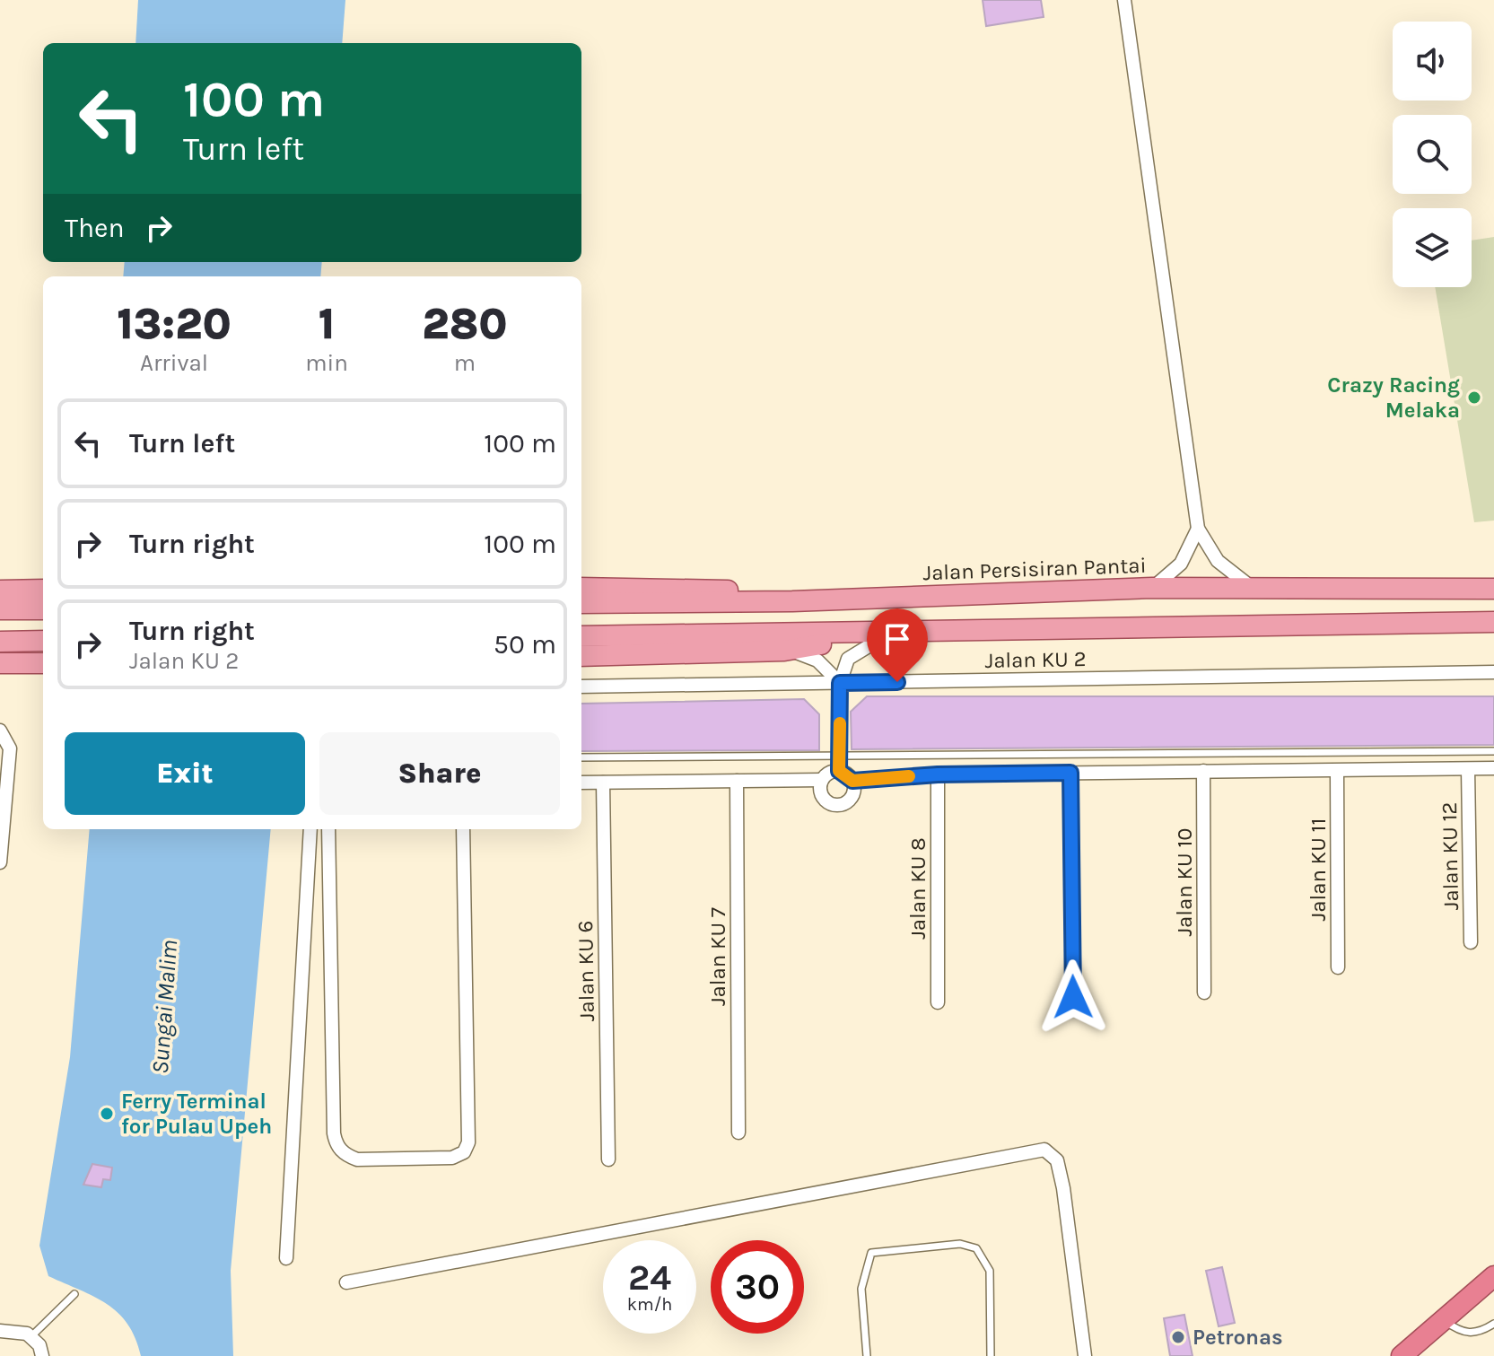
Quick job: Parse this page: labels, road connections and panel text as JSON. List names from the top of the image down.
{
  "streets": {
    "main road": ["Jalan Persisiran Pantai"],
    "street": [
      "Jalan KU 2",
      "Jalan KU 12",
      "Jalan KU 11",
      "Jalan KU 10",
      "Jalan KU 8",
      "Jalan KU 7",
      "Jalan KU 6"
    ]
  },
  "water": ["Sungai Malim"],
  "places": ["Crazy Racing Melaka", "Ferry Terminal for Pulau Upeh", "Petronas"],
  "page": {
    "turn": ["100 m", "Turn left"],
    "then": "Then",
    "eta": [
      "13:20",
      "Arrival",
      "1",
      "min",
      "280",
      "m"
    ],
    "list": [
      {
        "name": "Turn left",
        "value": "100 m"
      },
      {
        "name": "Turn right",
        "value": "100 m"
      },
      {
        "name": "Turn right",
        "note": "Jalan KU 2",
        "value": "50 m"
      }
    ],
    "buttons": ["Exit", "Share"],
    "speed": "24 km/h",
    "limit": "30"
  }
}
